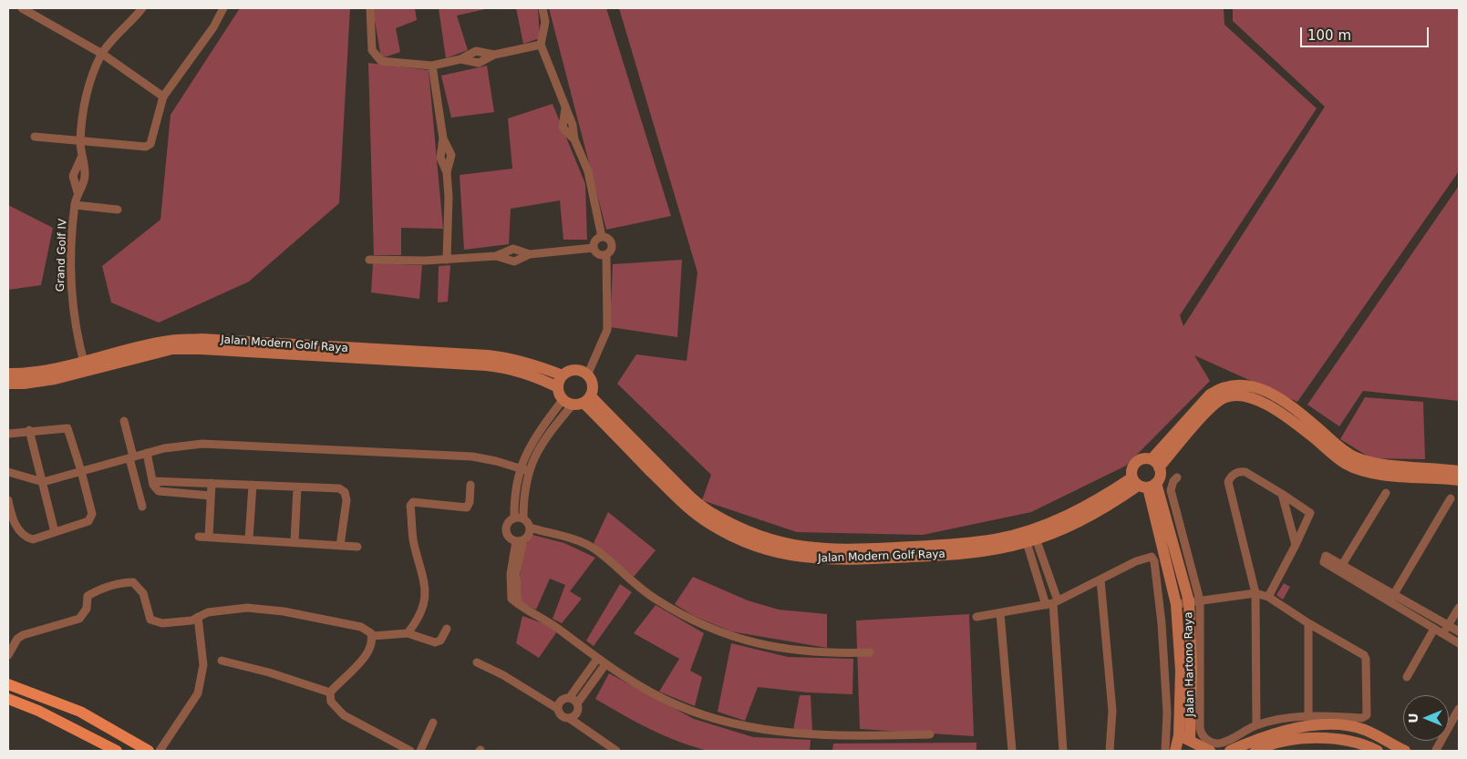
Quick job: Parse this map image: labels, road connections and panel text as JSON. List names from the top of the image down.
{
  "streets": {
    "street": ["Grand Golf IV", "Jalan Modern Golf Raya", "Jalan Hartono Raya"]
  },
  "crossings": [
    ["Grand Golf IV", "Jalan Modern Golf Raya"],
    ["Jalan Modern Golf Raya", "Jalan Hartono Raya"]
  ],
  "scale_bar": "100 m",
  "north": "left"
}
